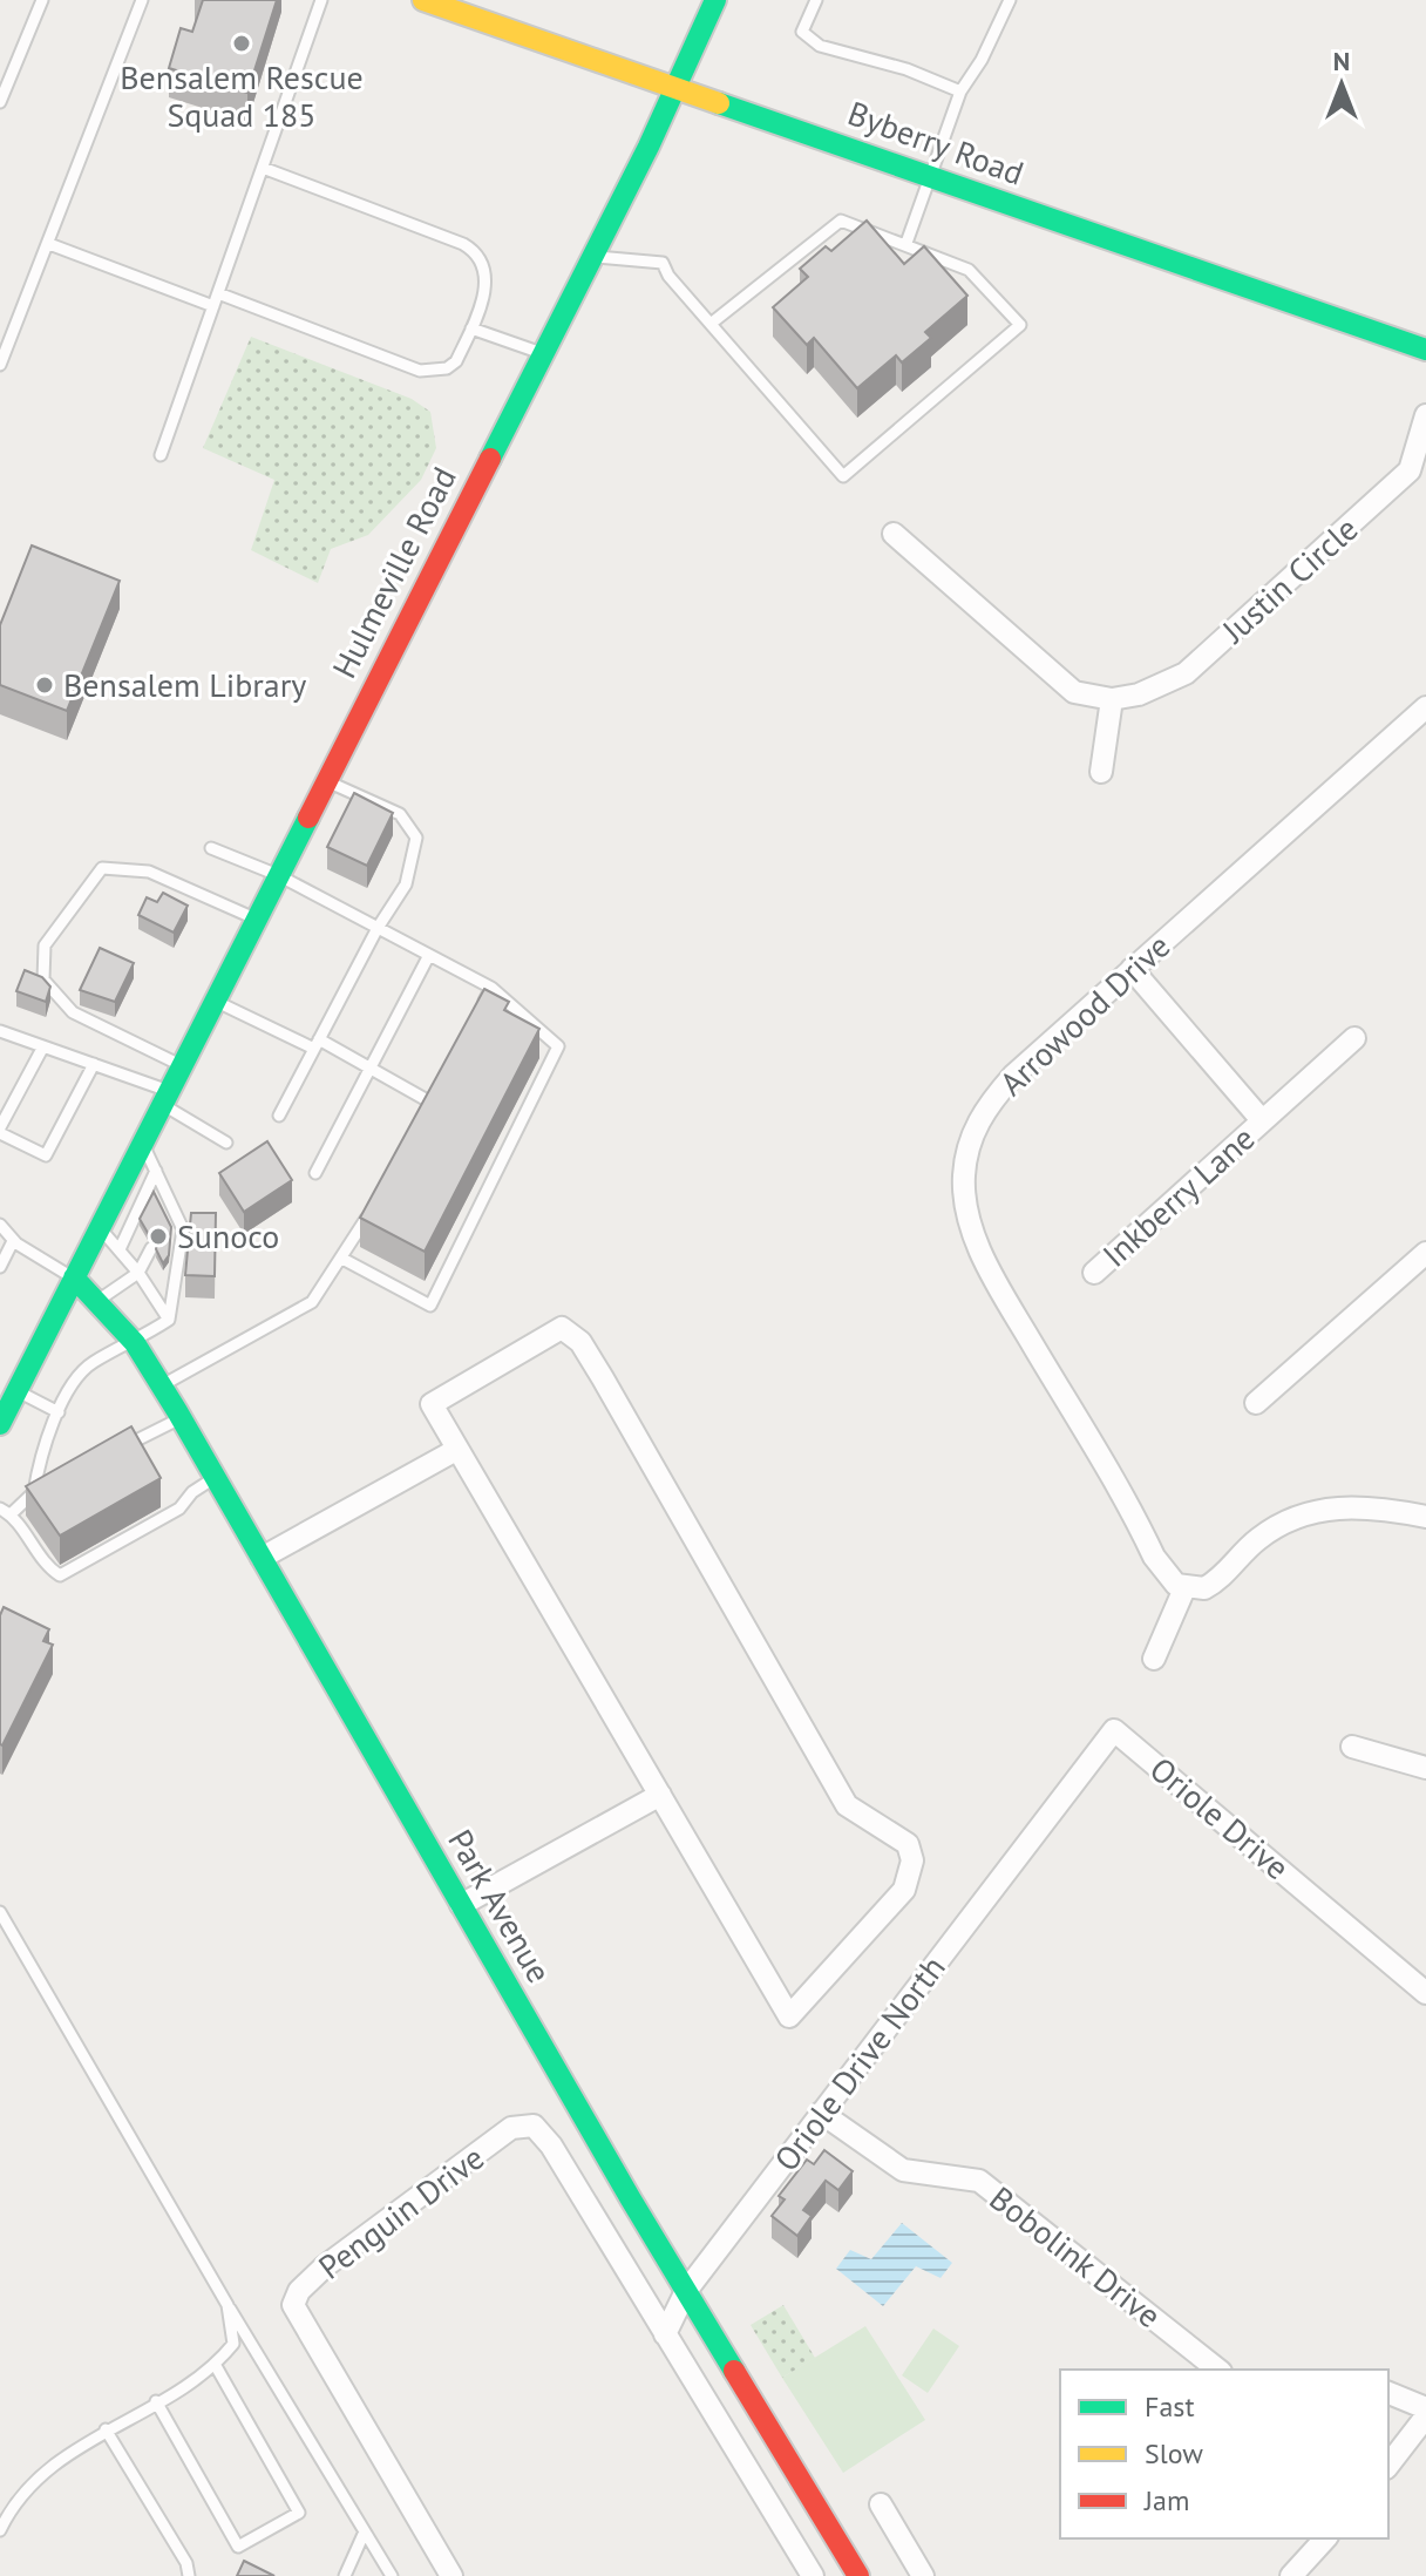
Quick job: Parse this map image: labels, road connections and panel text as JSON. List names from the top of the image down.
{
  "streets": {
    "street": [
      "Byberry Road",
      "Hulmeville Road",
      "Justin Circle",
      "Arrowood Drive",
      "Inkberry Lane",
      "Oriole Drive",
      "Park Avenue",
      "Oriole Drive North",
      "Penguin Drive",
      "Bobolink Drive"
    ]
  },
  "crossings": [
    ["Byberry Road", "Hulmeville Road"],
    ["Hulmeville Road", "Park Avenue"],
    ["Arrowood Drive", "Inkberry Lane"],
    ["Oriole Drive", "Oriole Drive North"],
    ["Park Avenue", "Oriole Drive North"],
    ["Oriole Drive North", "Bobolink Drive"]
  ],
  "places": ["Bensalem Rescue Squad 185", "Bensalem Library", "Sunoco"],
  "legend": ["Fast", "Slow", "Jam"],
  "north": "top"
}
